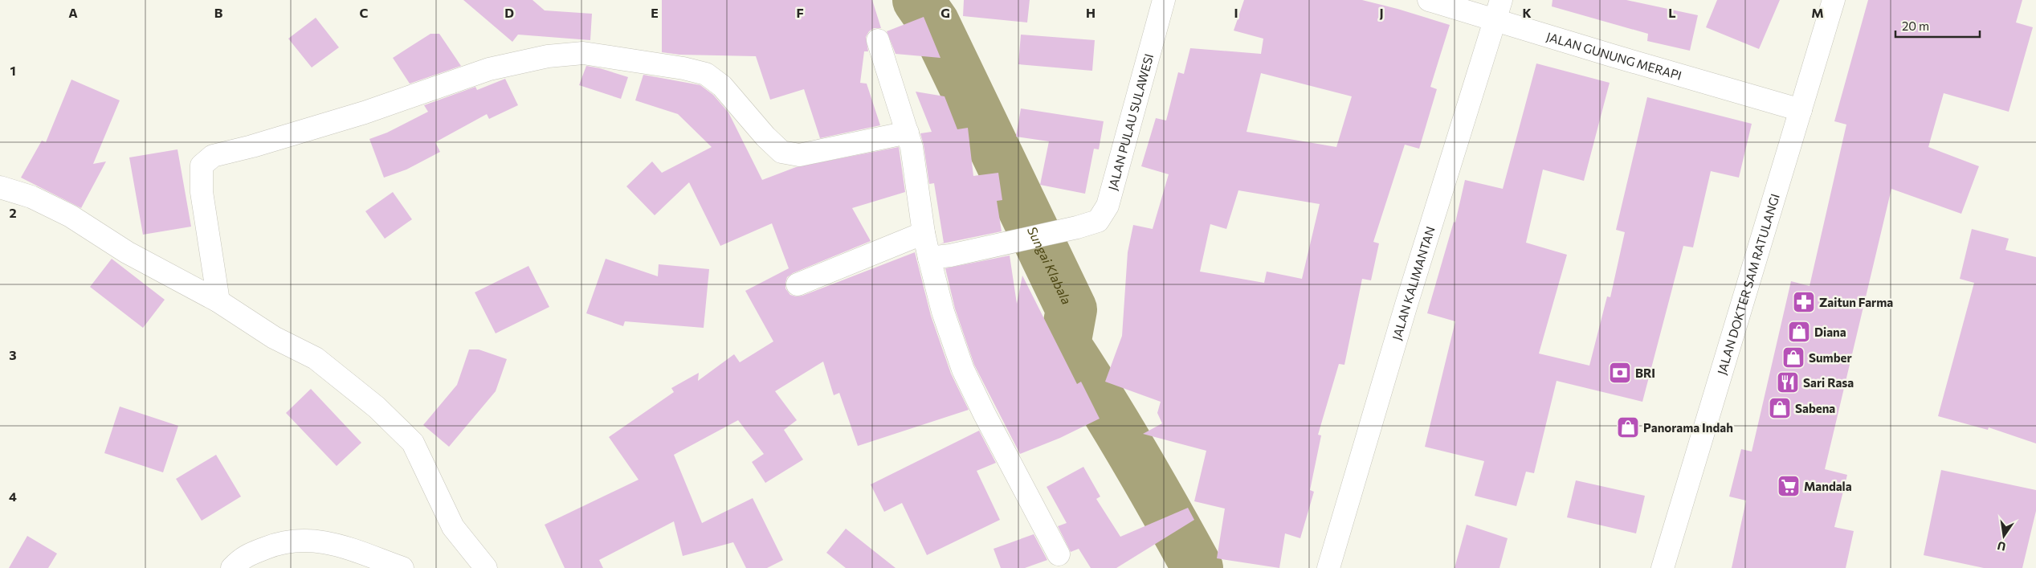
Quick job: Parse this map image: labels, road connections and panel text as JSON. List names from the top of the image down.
{
  "streets": {
    "street": [
      "JALAN GUNUNG MERAPI",
      "JALAN PULAU SULAWESI",
      "JALAN KALIMANTAN",
      "JALAN DOKTER SAM RATULANGI"
    ]
  },
  "crossings": [
    ["JALAN GUNUNG MERAPI", "JALAN KALIMANTAN"],
    ["JALAN GUNUNG MERAPI", "JALAN DOKTER SAM RATULANGI"]
  ],
  "water": ["Sungai Klabala"],
  "places": {
    "pharmacy": ["Zaitun Farma"],
    "shop": [
      "Diana",
      "Sumber",
      "Sabena",
      "Panorama Indah"
    ],
    "bank": ["BRI"],
    "restaurant": ["Sari Rasa"],
    "supermarket": ["Mandala"]
  },
  "scale_bar": "20 m",
  "north": "bottom",
  "grid": {
    "columns": [
      "A",
      "B",
      "C",
      "D",
      "E",
      "F",
      "G",
      "H",
      "I",
      "J",
      "K",
      "L",
      "M"
    ],
    "rows": [
      "1",
      "2",
      "3",
      "4"
    ]
  }
}
